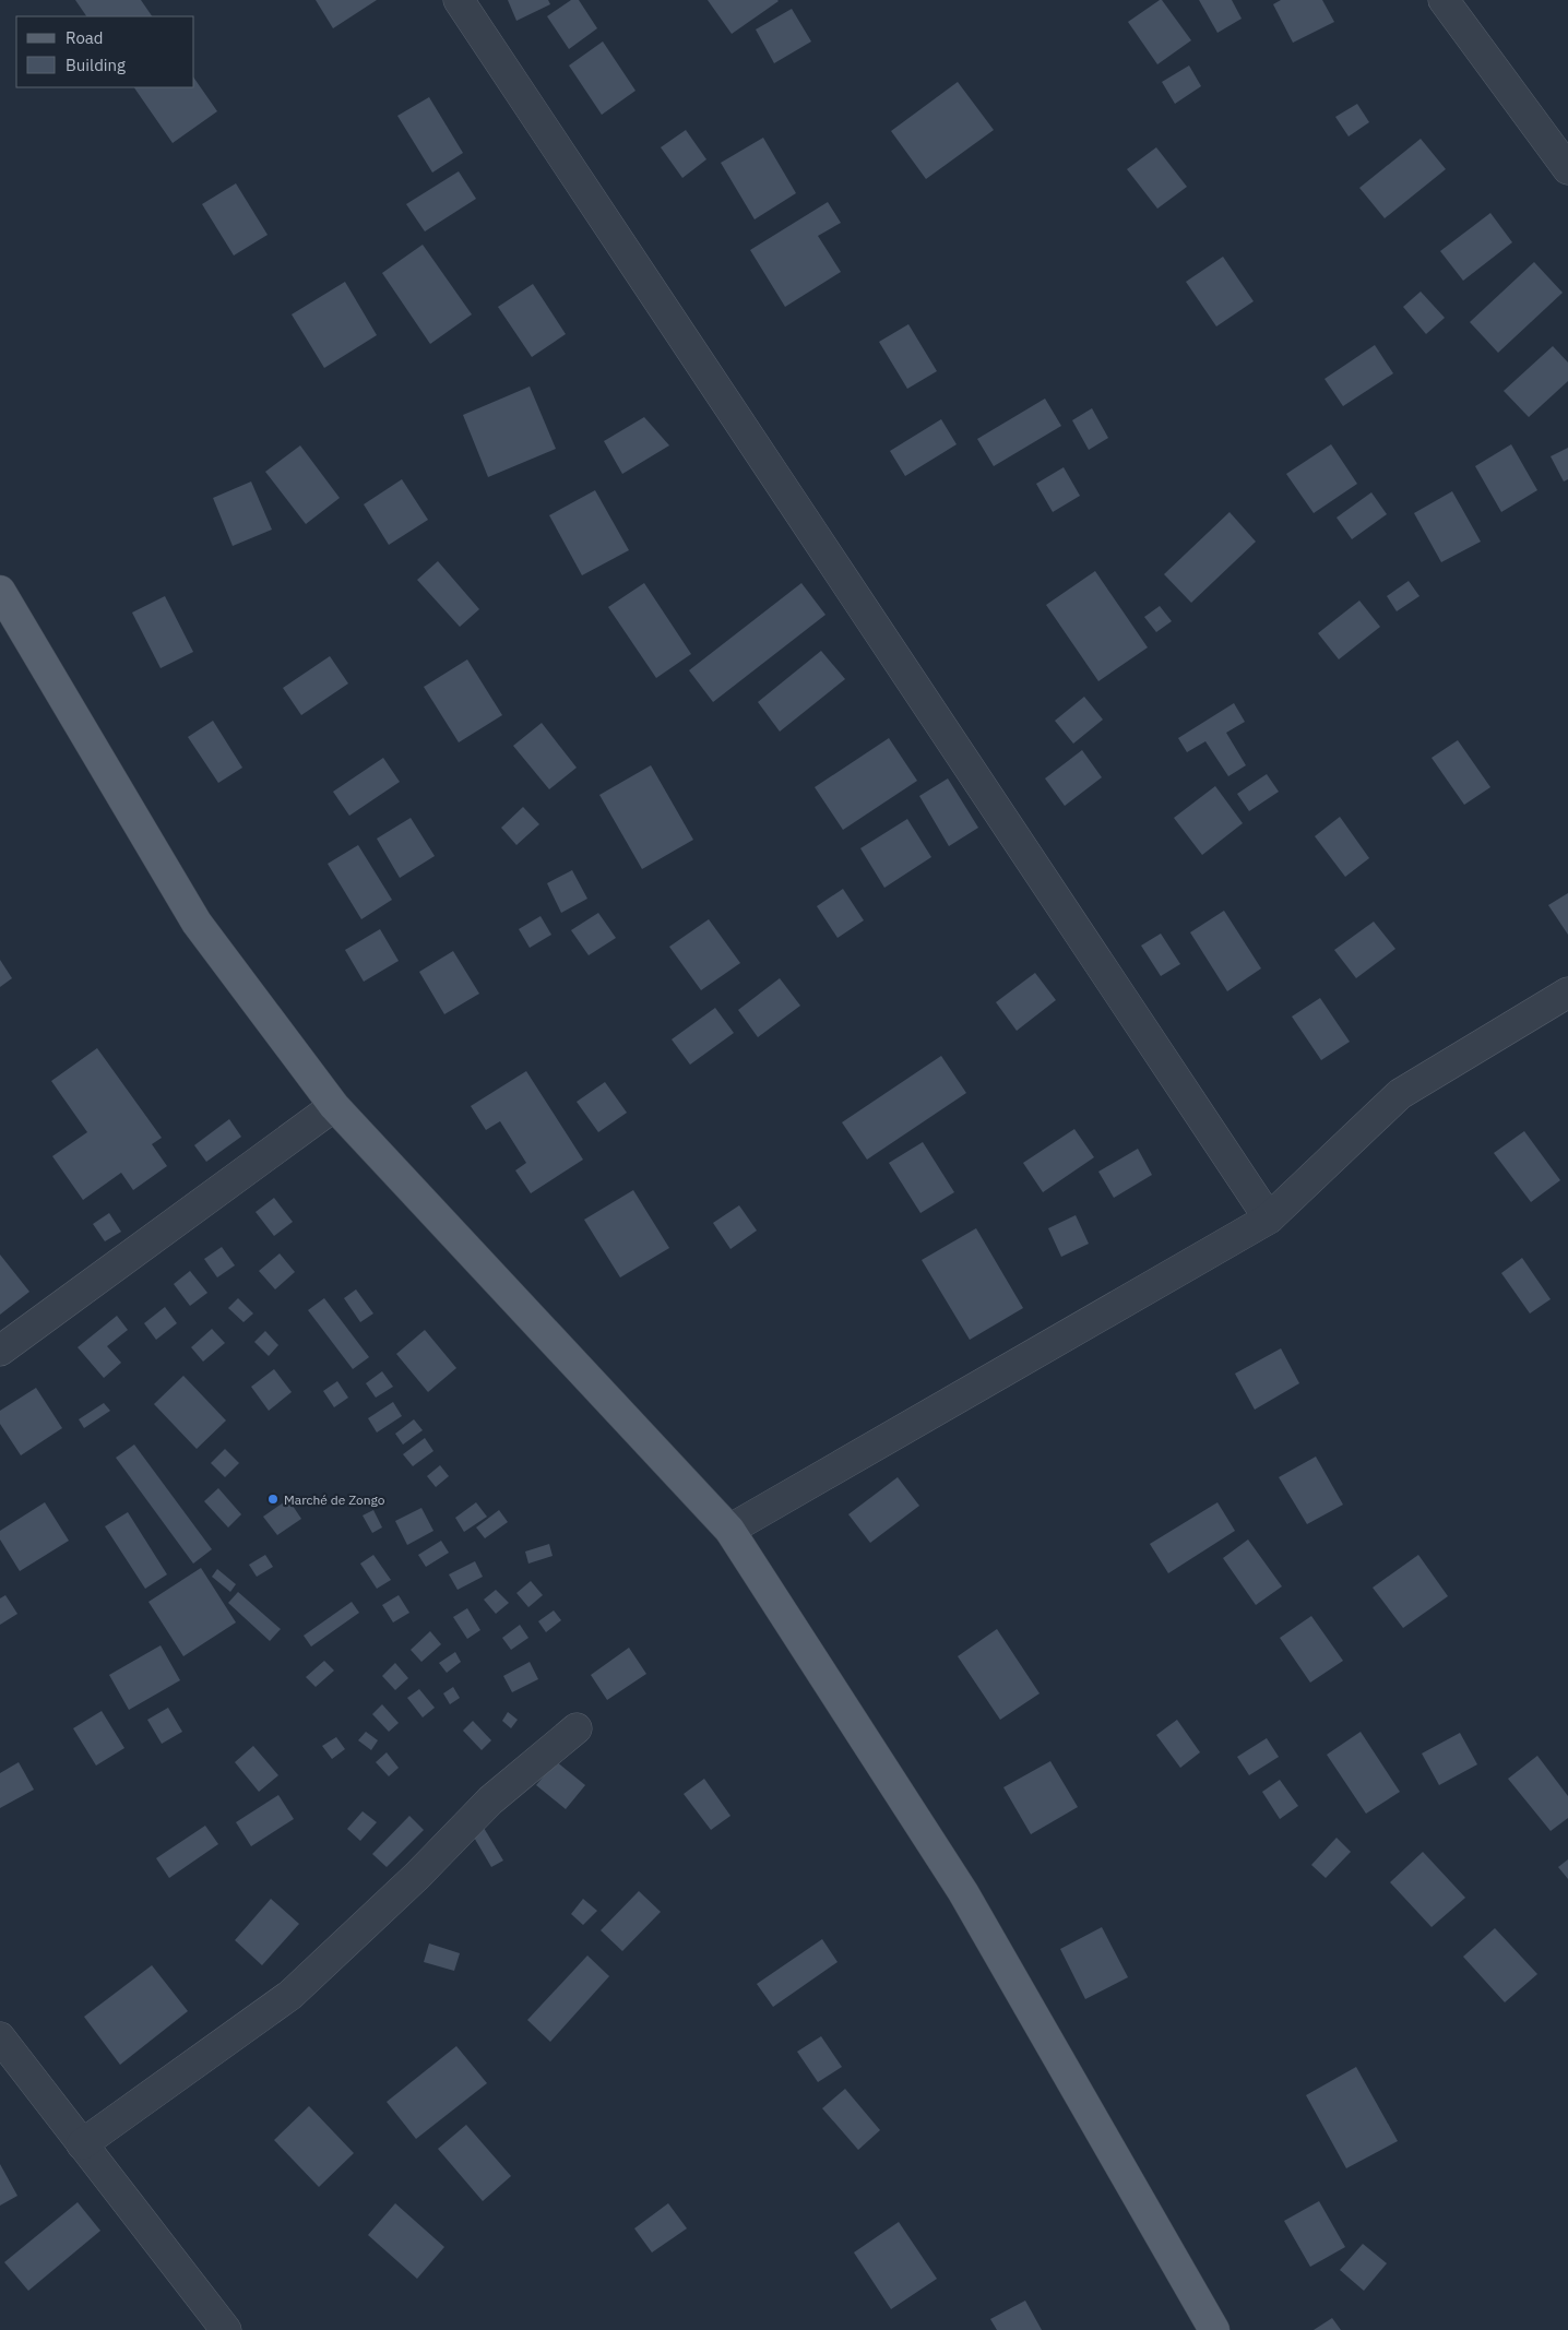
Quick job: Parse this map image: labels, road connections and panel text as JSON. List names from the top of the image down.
{
  "places": ["Marché de Zongo"],
  "legend": ["Road", "Building"]
}
